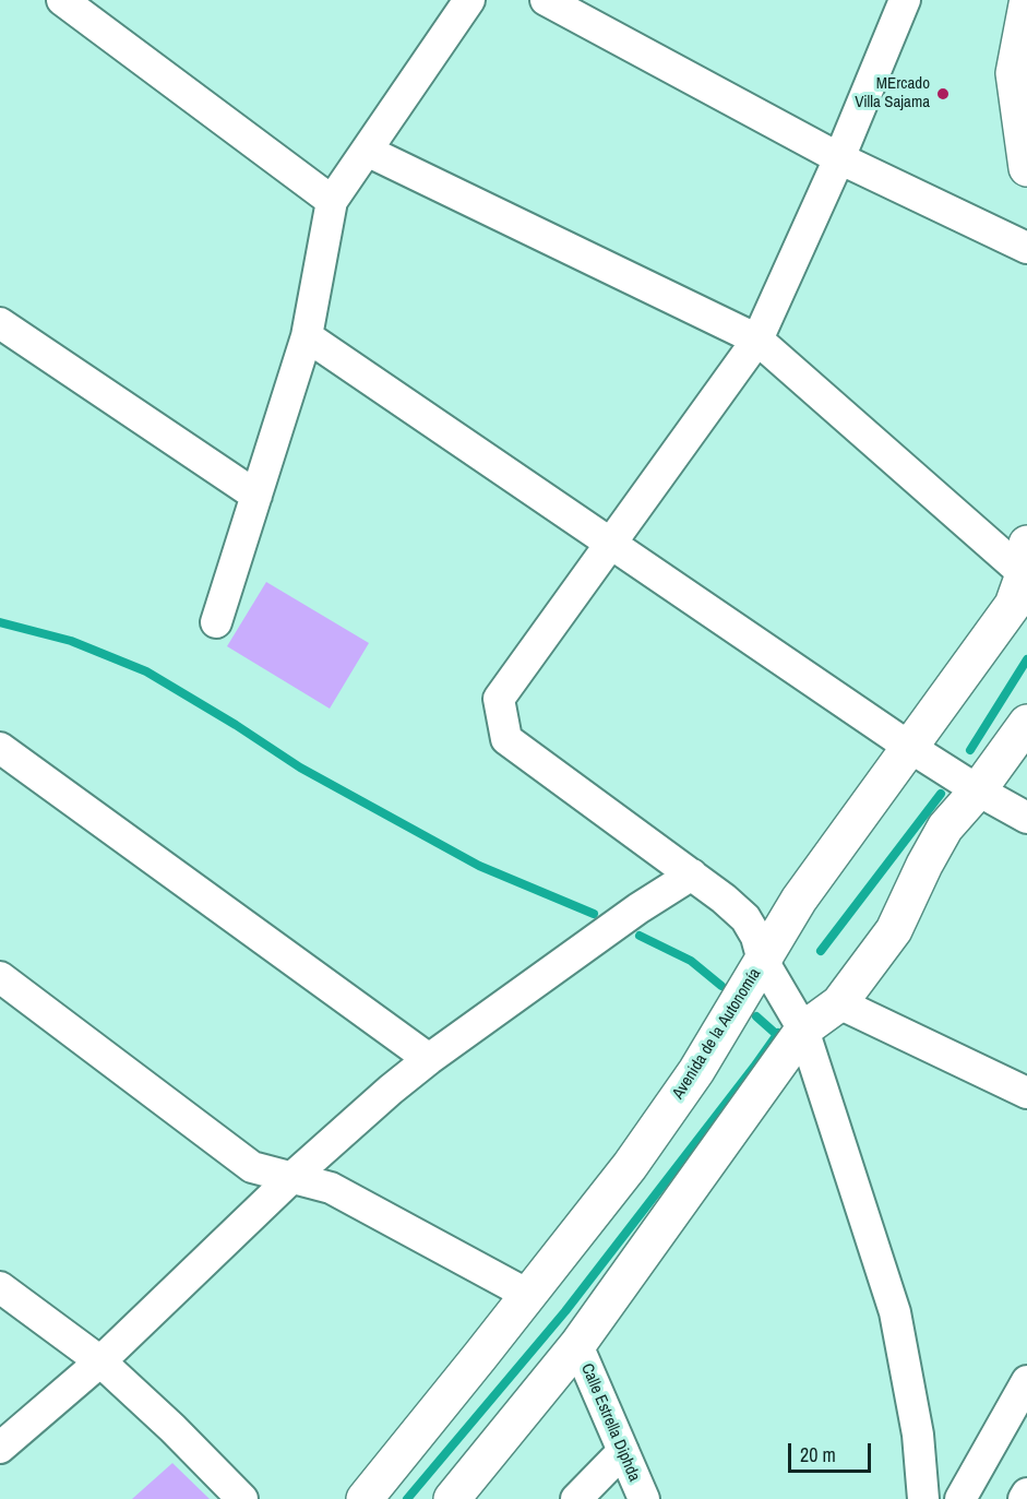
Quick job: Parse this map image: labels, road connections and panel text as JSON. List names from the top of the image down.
{
  "streets": {
    "street": ["Avenida de la Autonomía", "Calle Estrella Diphda"]
  },
  "places": ["MErcado Villa Sajama"],
  "scale_bar": "20 m"
}
